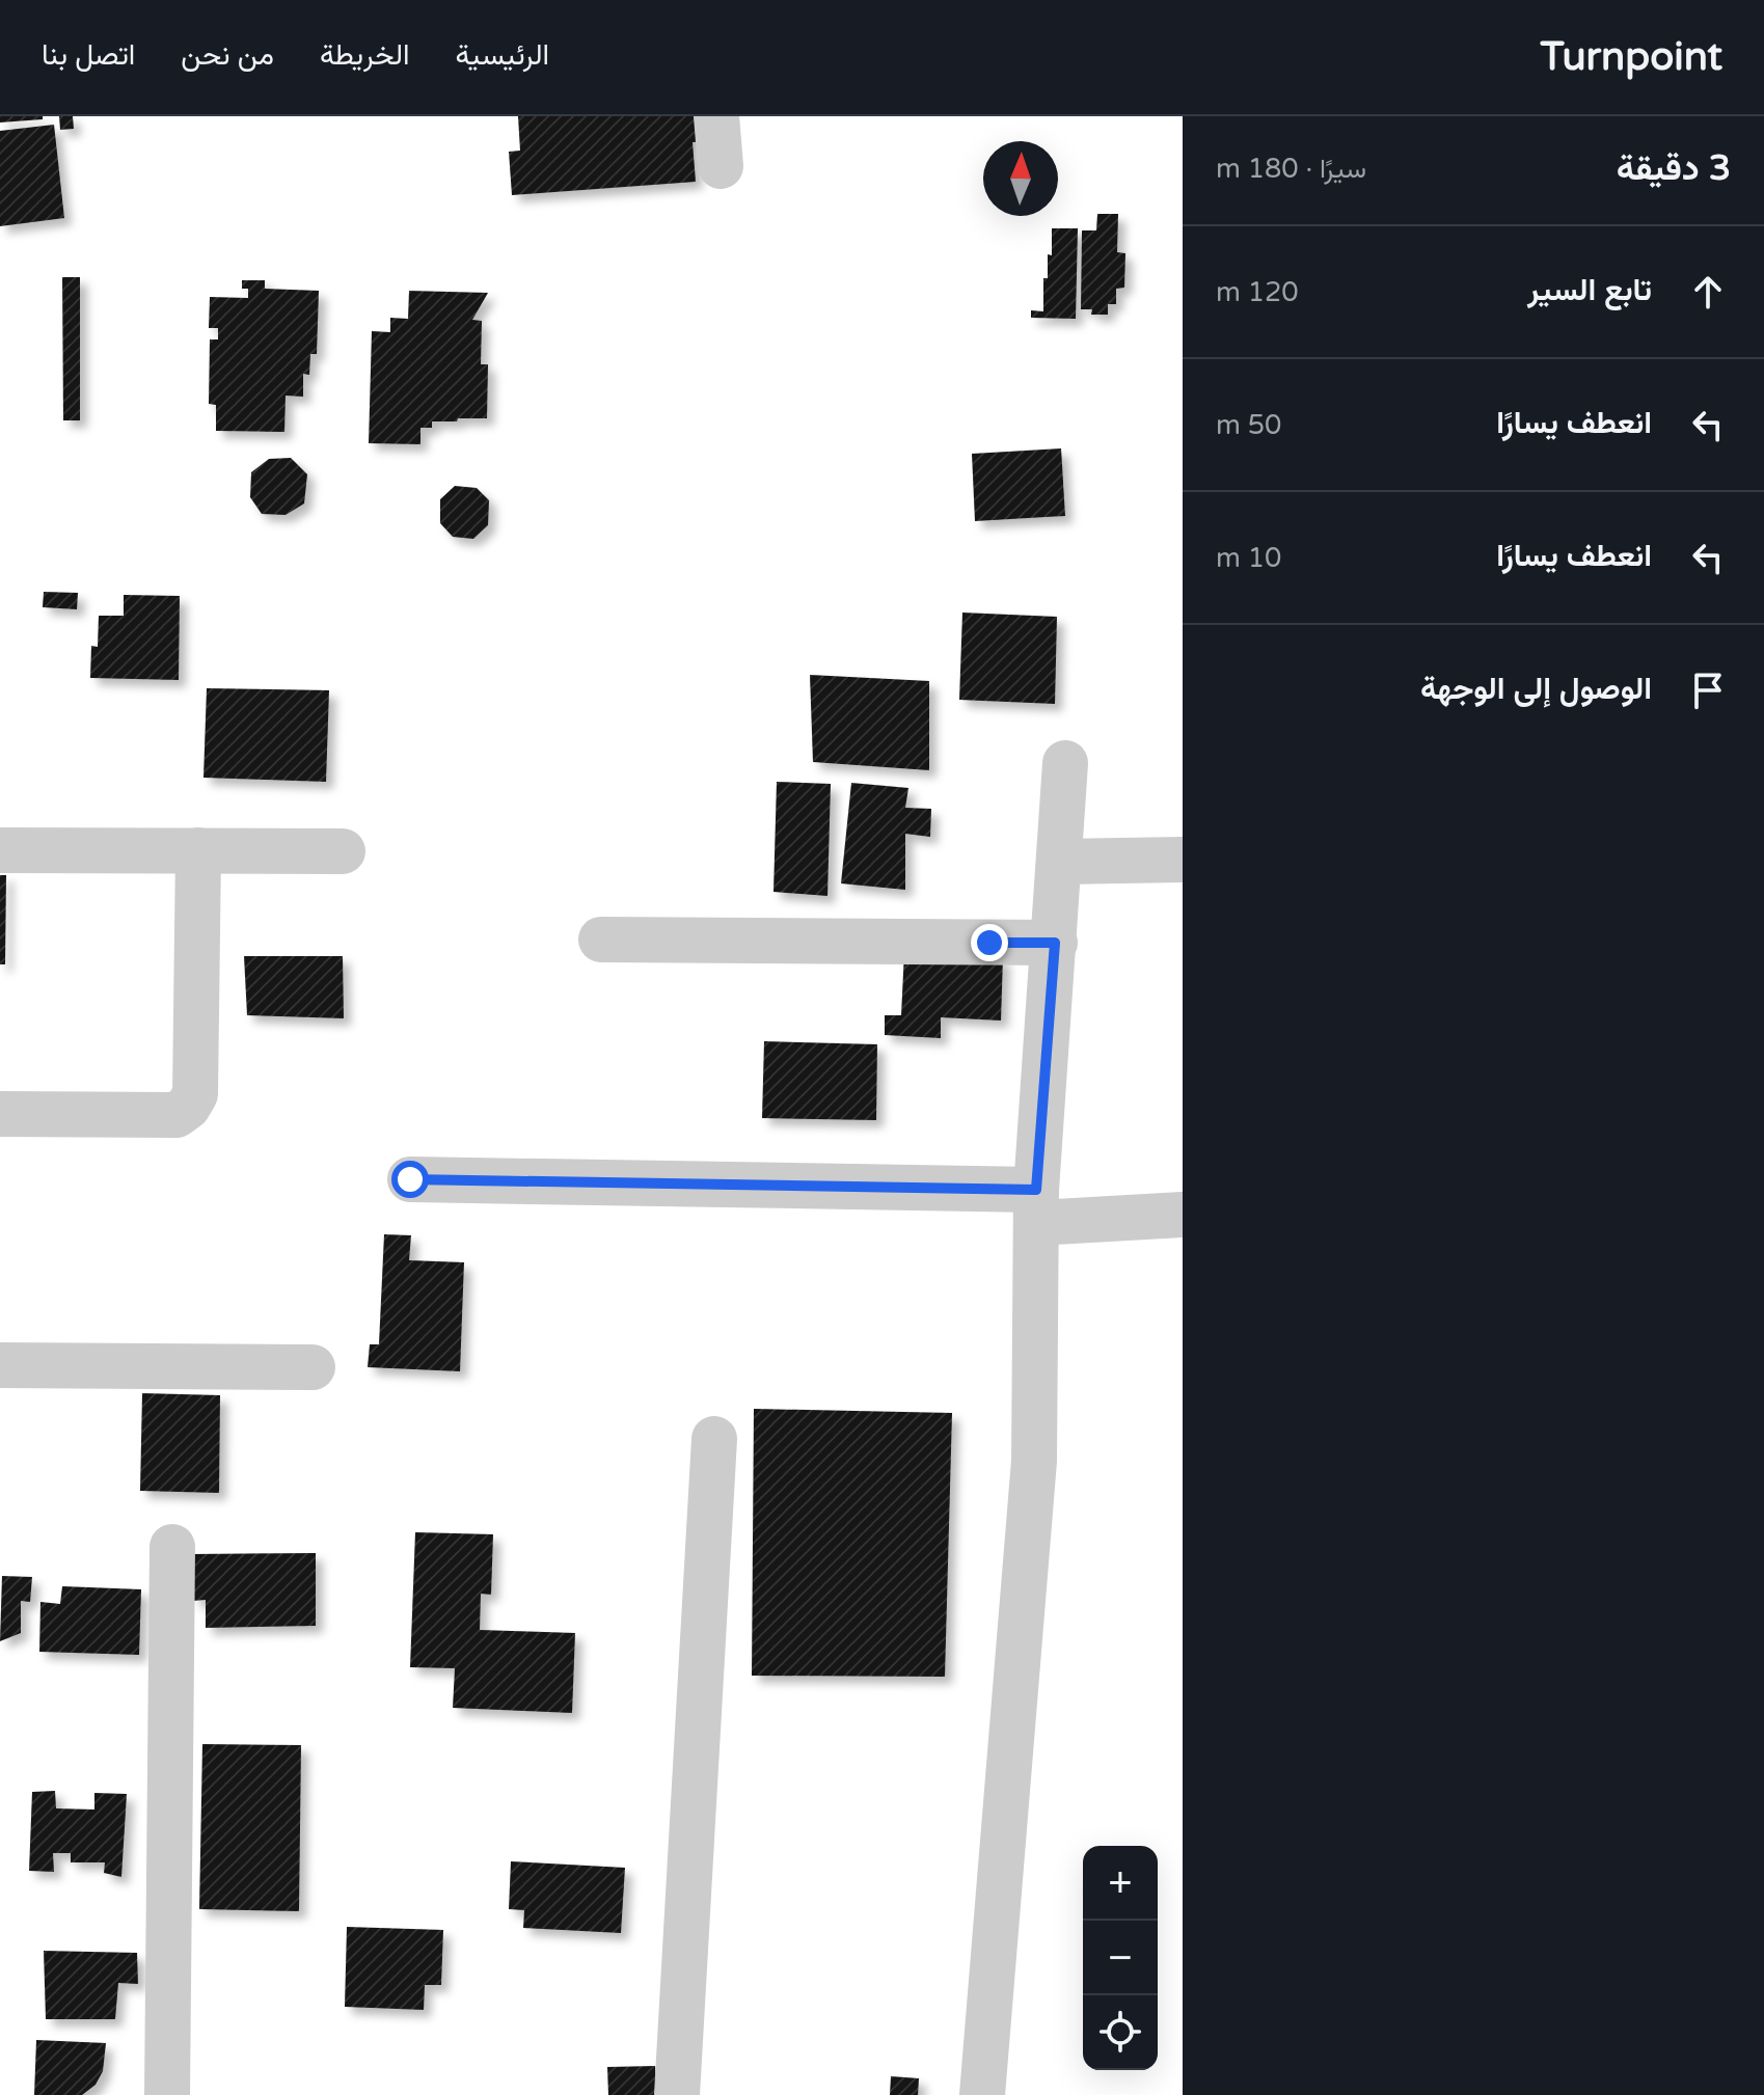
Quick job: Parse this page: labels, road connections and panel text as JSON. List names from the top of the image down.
{
  "north": "top",
  "page": {
    "header": "Turnpoint",
    "nav": [
      "الرئيسية",
      "الخريطة",
      "من نحن",
      "اتصل بنا"
    ],
    "heading": ["3 دقيقة", "سيرًا · 180 m"],
    "list": [
      ["تابع السير", "120 m"],
      ["انعطف يسارًا", "50 m"],
      ["انعطف يسارًا", "10 m"],
      "الوصول إلى الوجهة"
    ],
    "map_buttons": ["+", "−"]
  }
}
